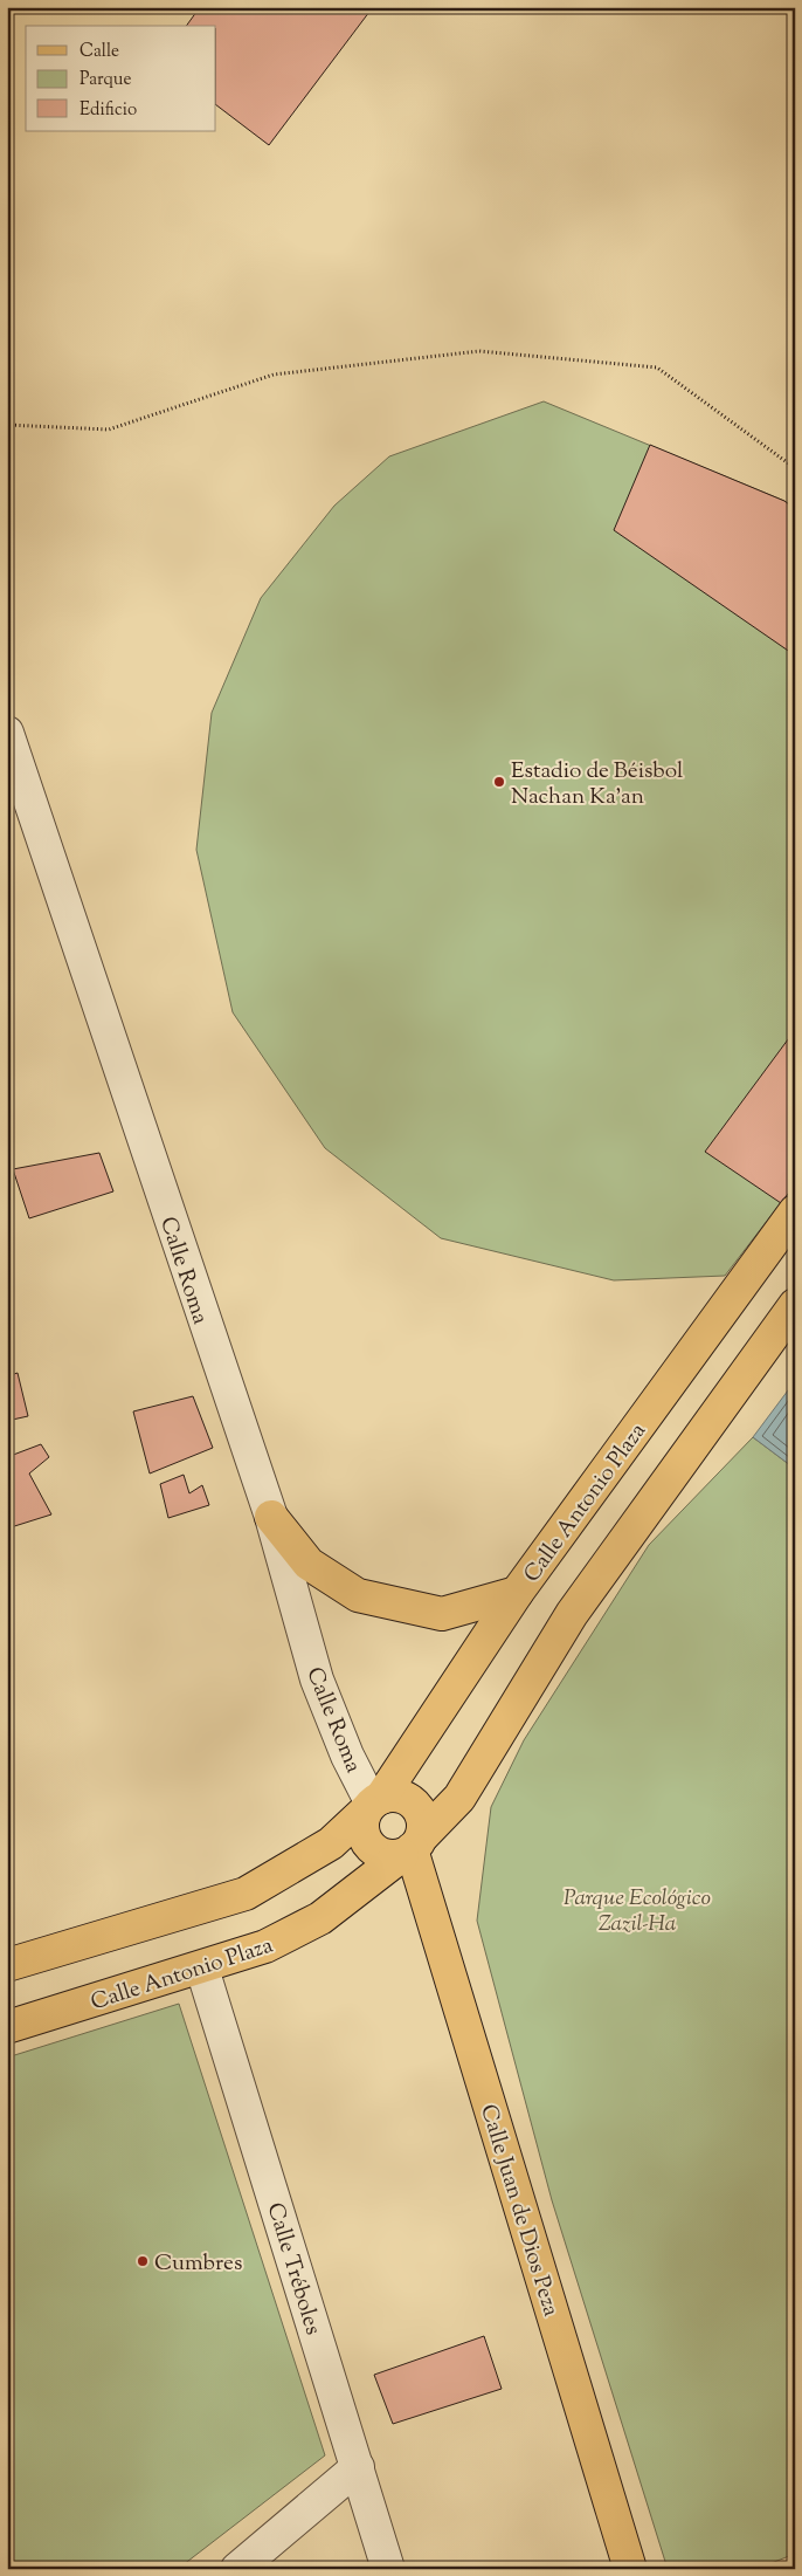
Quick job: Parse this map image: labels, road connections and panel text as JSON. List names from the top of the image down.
{
  "streets": {
    "main road": ["Calle Antonio Plaza", "Calle Juan de Dios Peza"],
    "street": ["Calle Roma", "Calle Tréboles"]
  },
  "crossings": [
    ["Calle Roma", "Calle Antonio Plaza"],
    ["Calle Roma", "Calle Juan de Dios Peza"],
    ["Calle Antonio Plaza", "Calle Juan de Dios Peza"],
    ["Calle Antonio Plaza", "Calle Tréboles"]
  ],
  "parks": ["Parque Ecológico Zazil-Ha"],
  "places": ["Estadio de Béisbol Nachan Ka'an", "Cumbres"],
  "legend": ["Calle", "Parque", "Edificio"]
}
